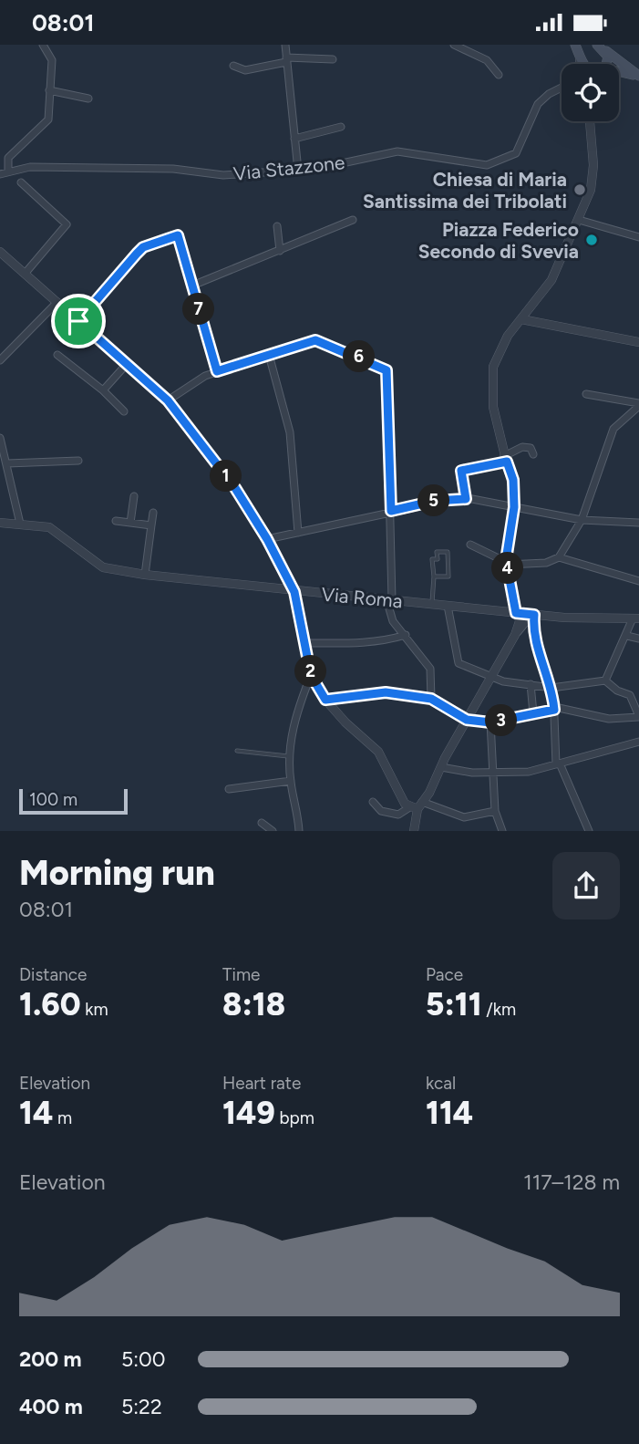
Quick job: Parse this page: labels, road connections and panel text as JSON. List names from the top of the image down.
{
  "streets": {
    "street": ["Via Stazzone", "Via Roma"]
  },
  "places": ["Chiesa di Maria Santissima dei Tribolati", "Piazza Federico Secondo di Svevia"],
  "scale_bar": "100 m",
  "page": {
    "status": "08:01",
    "pins": [
      "7",
      "6",
      "1",
      "5",
      "4",
      "2",
      "3"
    ],
    "scale": "100 m",
    "heading": ["Morning run", "08:01"],
    "stats": [
      ["Distance", "1.60 km"],
      ["Time", "8:18"],
      ["Pace", "5:11 /km"],
      ["Elevation", "14 m"],
      ["Heart rate", "149 bpm"],
      ["kcal", "114"]
    ],
    "chart": ["Elevation", "117–128 m"],
    "list": [
      {
        "name": "200 m",
        "note": "5:00"
      },
      {
        "name": "400 m",
        "note": "5:22"
      }
    ]
  }
}
